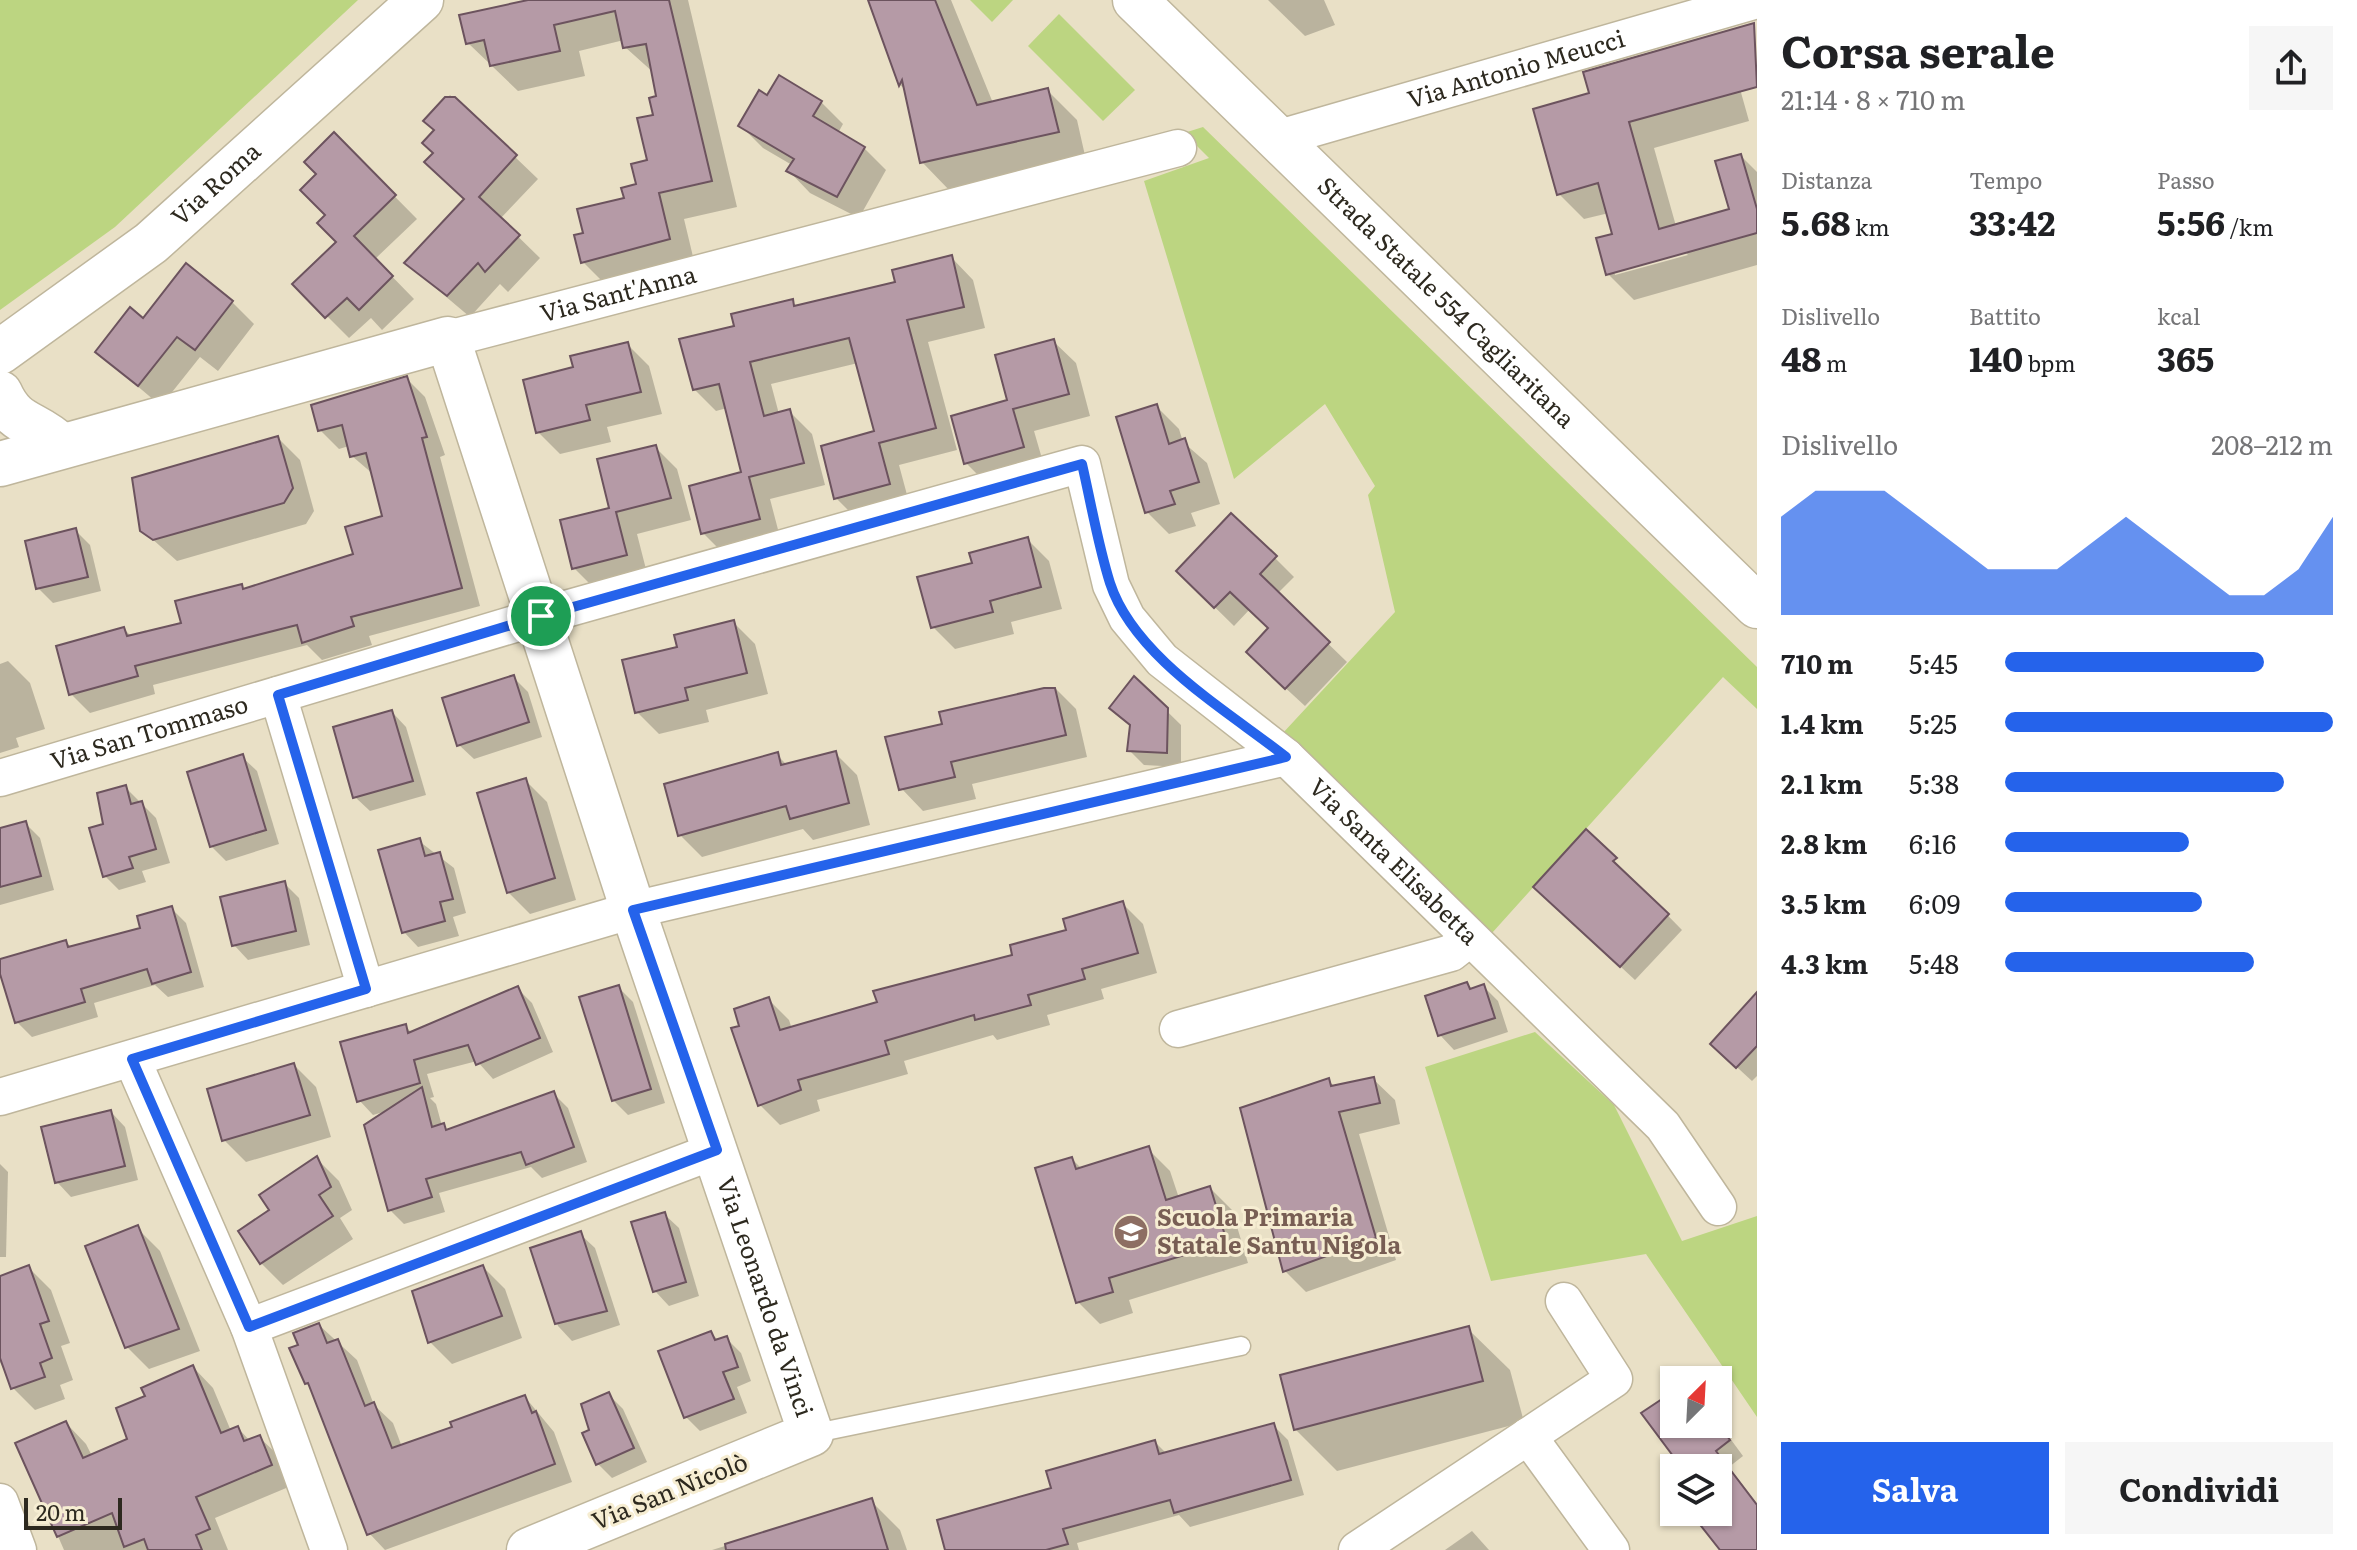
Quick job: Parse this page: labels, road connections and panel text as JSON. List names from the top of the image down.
{
  "streets": {
    "street": [
      "Via Antonio Meucci",
      "Via Roma",
      "Via Sant'Anna",
      "Strada Statale 554 Cagliaritana",
      "Via San Tommaso",
      "Via Santa Elisabetta",
      "Via Leonardo da Vinci",
      "Via San Nicolò"
    ]
  },
  "crossings": [
    ["Via Antonio Meucci", "Strada Statale 554 Cagliaritana"],
    ["Via Sant'Anna", "Via Leonardo da Vinci"],
    ["Via San Tommaso", "Via Santa Elisabetta"],
    ["Via San Tommaso", "Via Leonardo da Vinci"],
    ["Via Leonardo da Vinci", "Via San Nicolò"]
  ],
  "places": {
    "school or university": ["Scuola Primaria Statale Santu Nigola"]
  },
  "scale_bar": "20 m",
  "north": "top right",
  "page": {
    "heading": ["Corsa serale", "21:14 · 8 × 710 m"],
    "stats": [
      ["Distanza", "5.68 km"],
      ["Tempo", "33:42"],
      ["Passo", "5:56 /km"],
      ["Dislivello", "48 m"],
      ["Battito", "140 bpm"],
      ["kcal", "365"]
    ],
    "chart": ["Dislivello", "208–212 m"],
    "list": [
      {
        "name": "710 m",
        "note": "5:45"
      },
      {
        "name": "1.4 km",
        "note": "5:25"
      },
      {
        "name": "2.1 km",
        "note": "5:38"
      },
      {
        "name": "2.8 km",
        "note": "6:16"
      },
      {
        "name": "3.5 km",
        "note": "6:09"
      },
      {
        "name": "4.3 km",
        "note": "5:48"
      }
    ],
    "buttons": ["Salva", "Condividi"],
    "scale": "20 m"
  }
}
